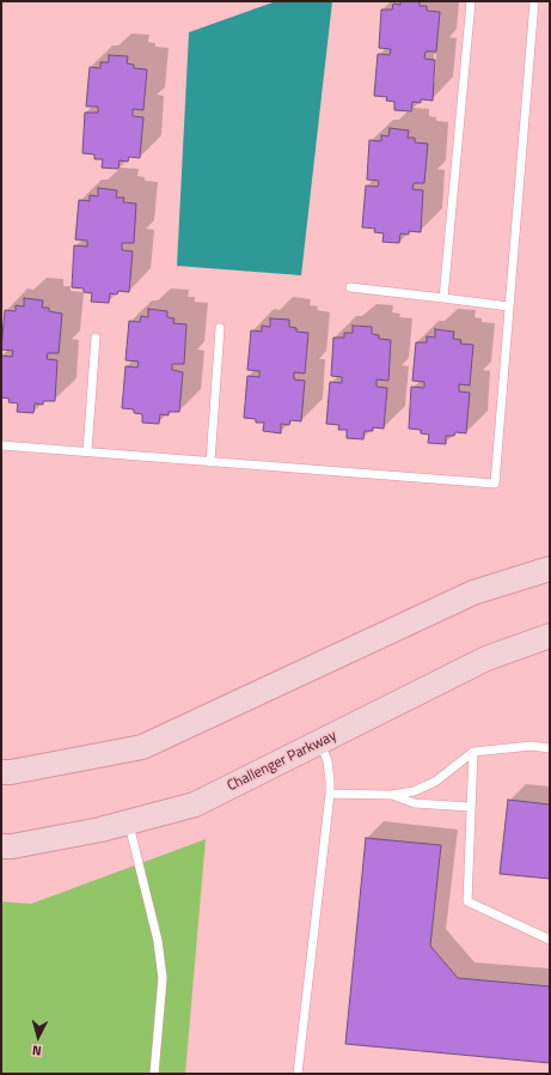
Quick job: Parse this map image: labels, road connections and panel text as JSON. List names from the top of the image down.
{
  "streets": {
    "main road": ["Challenger Parkway"]
  },
  "north": "bottom"
}
